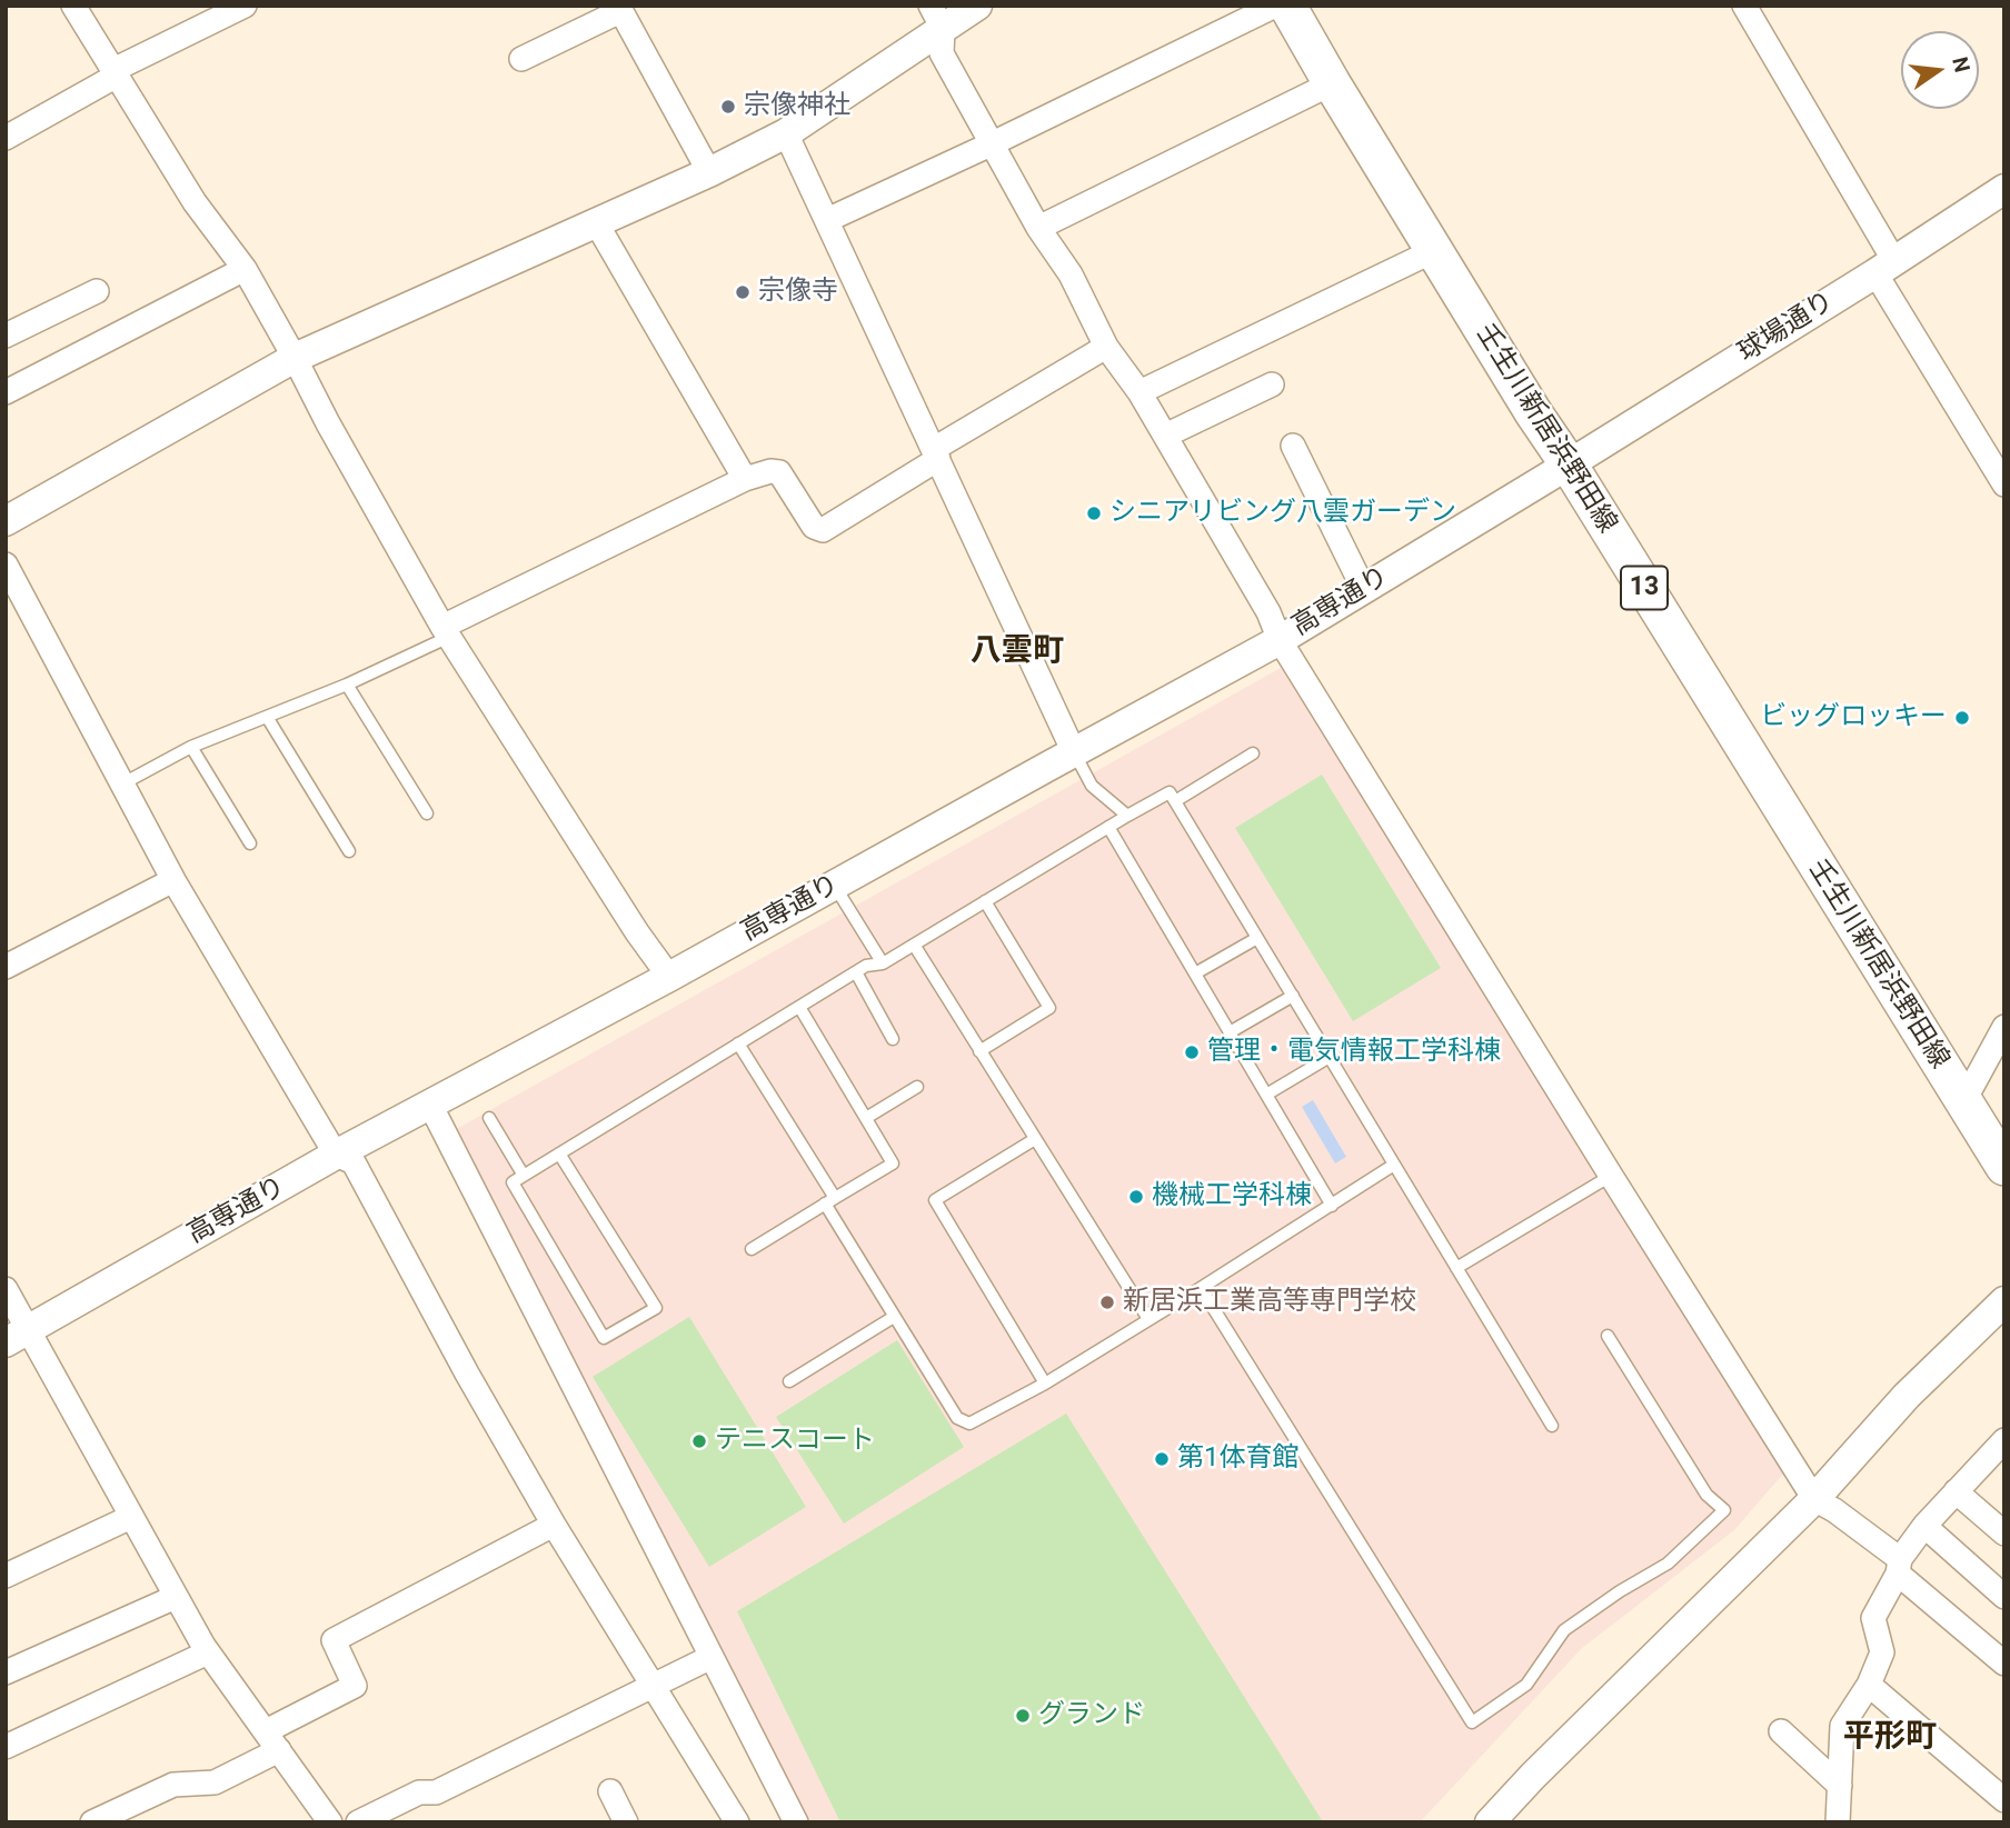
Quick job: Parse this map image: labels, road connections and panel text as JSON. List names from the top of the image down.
{
  "streets": {
    "main road": ["壬生川新居浜野田線", "13"],
    "street": ["球場通り", "高専通り"]
  },
  "crossings": [
    ["球場通り", "壬生川新居浜野田線"],
    ["球場通り", "高専通り"],
    ["壬生川新居浜野田線", "高専通り"]
  ],
  "districts": ["八雲町", "平形町"],
  "places": [
    "宗像神社",
    "宗像寺",
    "シニアリビング八雲ガーデン",
    "ビッグロッキー",
    "管理・電気情報工学科棟",
    "機械工学科棟",
    "新居浜工業高等専門学校",
    "テニスコート",
    "第1体育館",
    "グランド"
  ],
  "north": "right"
}
